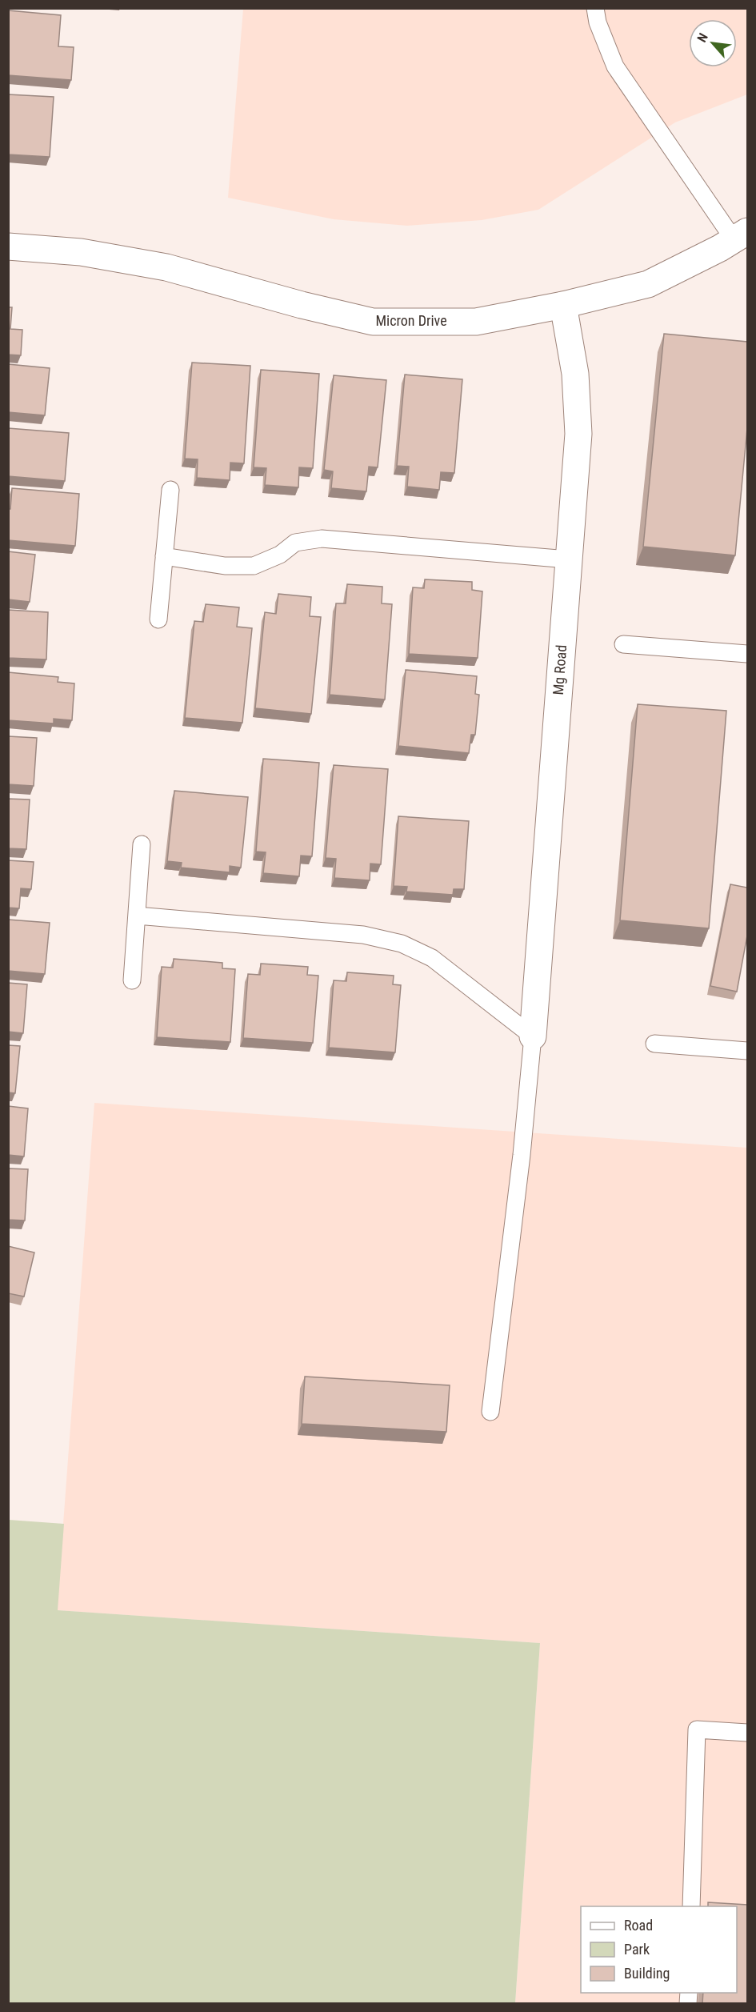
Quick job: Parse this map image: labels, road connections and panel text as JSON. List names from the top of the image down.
{
  "streets": {
    "street": ["Micron Drive", "Mg Road"]
  },
  "crossings": [
    ["Micron Drive", "Mg Road"]
  ],
  "legend": ["Road", "Park", "Building"],
  "north": "top left"
}
